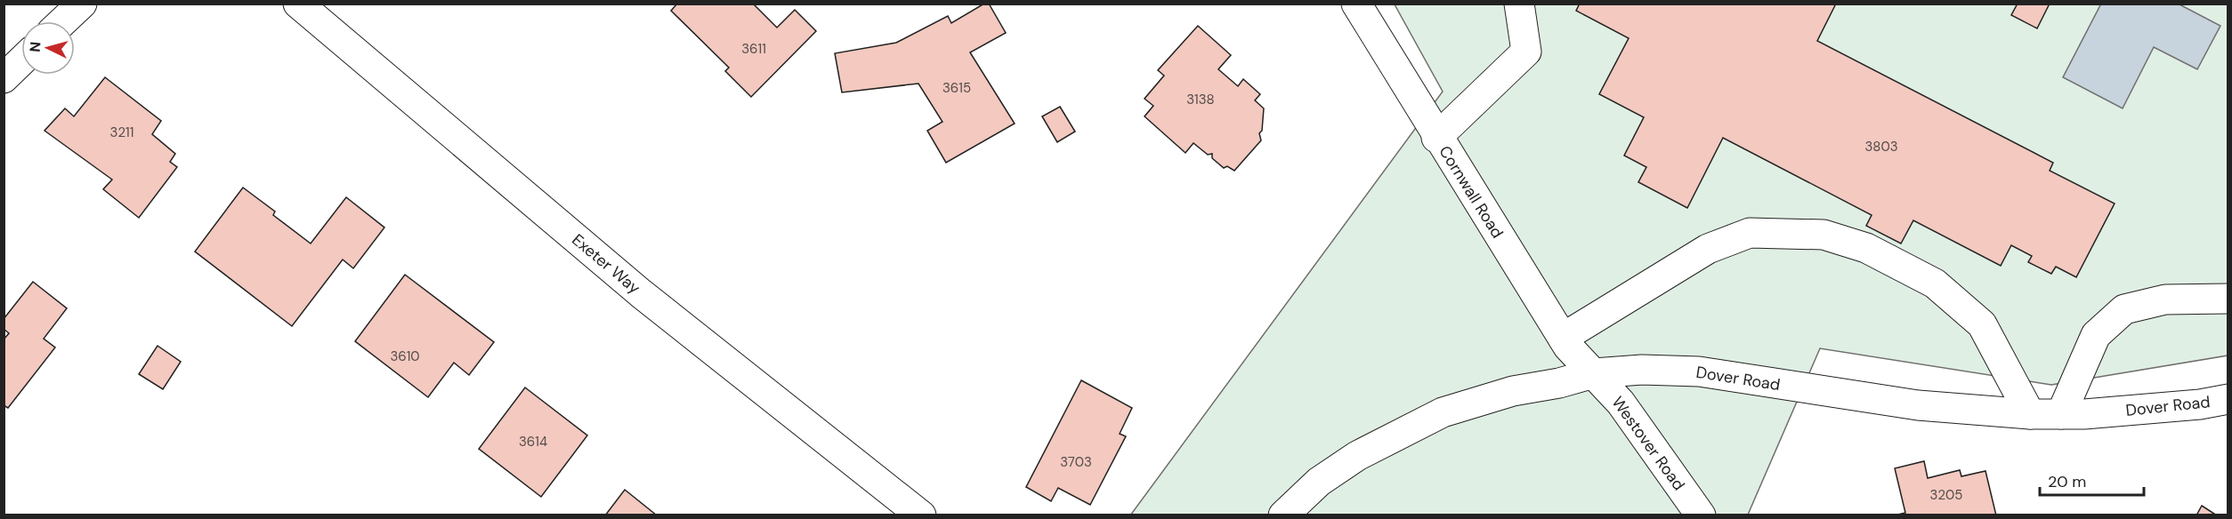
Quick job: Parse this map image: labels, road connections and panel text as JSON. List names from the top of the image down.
{
  "streets": {
    "street": [
      "Cornwall Road",
      "Exeter Way",
      "Dover Road",
      "Westover Road"
    ]
  },
  "crossings": [
    ["Cornwall Road", "Dover Road"],
    ["Cornwall Road", "Westover Road"],
    ["Dover Road", "Westover Road"]
  ],
  "house_numbers": [
    "3611",
    "3615",
    "3138",
    "3211",
    "3803",
    "3610",
    "3614",
    "3703",
    "3205"
  ],
  "scale_bar": "20 m",
  "north": "left"
}
